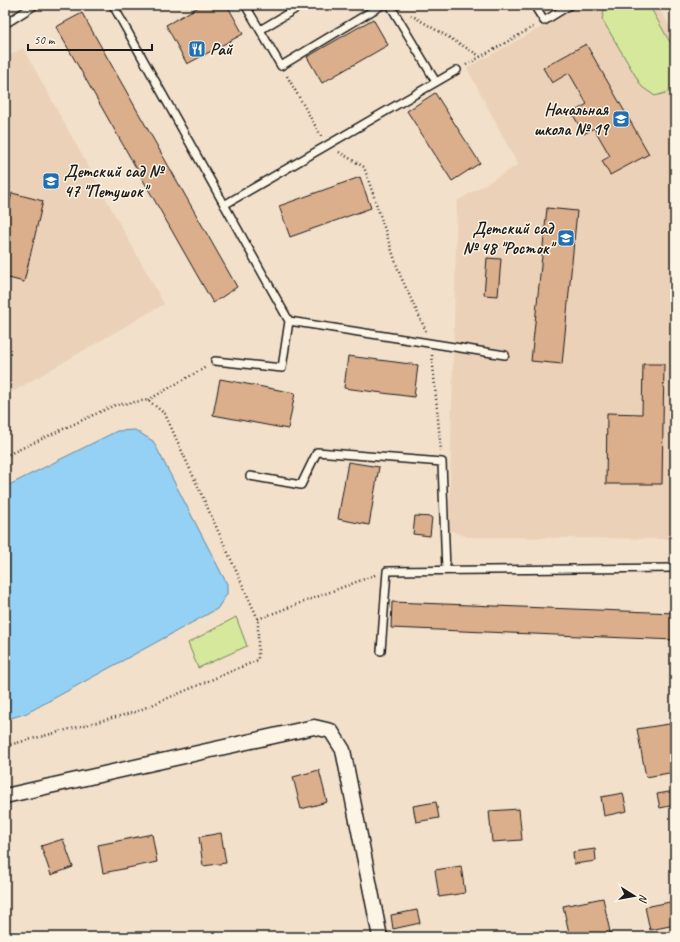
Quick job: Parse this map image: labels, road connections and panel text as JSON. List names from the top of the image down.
{
  "places": {
    "restaurant": ["Рай"],
    "school or university": ["Начальная школа № 19", "Детский сад № 47 \"Петушок\"", "Детский сад № 48 \"Росток\""]
  },
  "scale_bar": "50 m",
  "north": "right"
}
